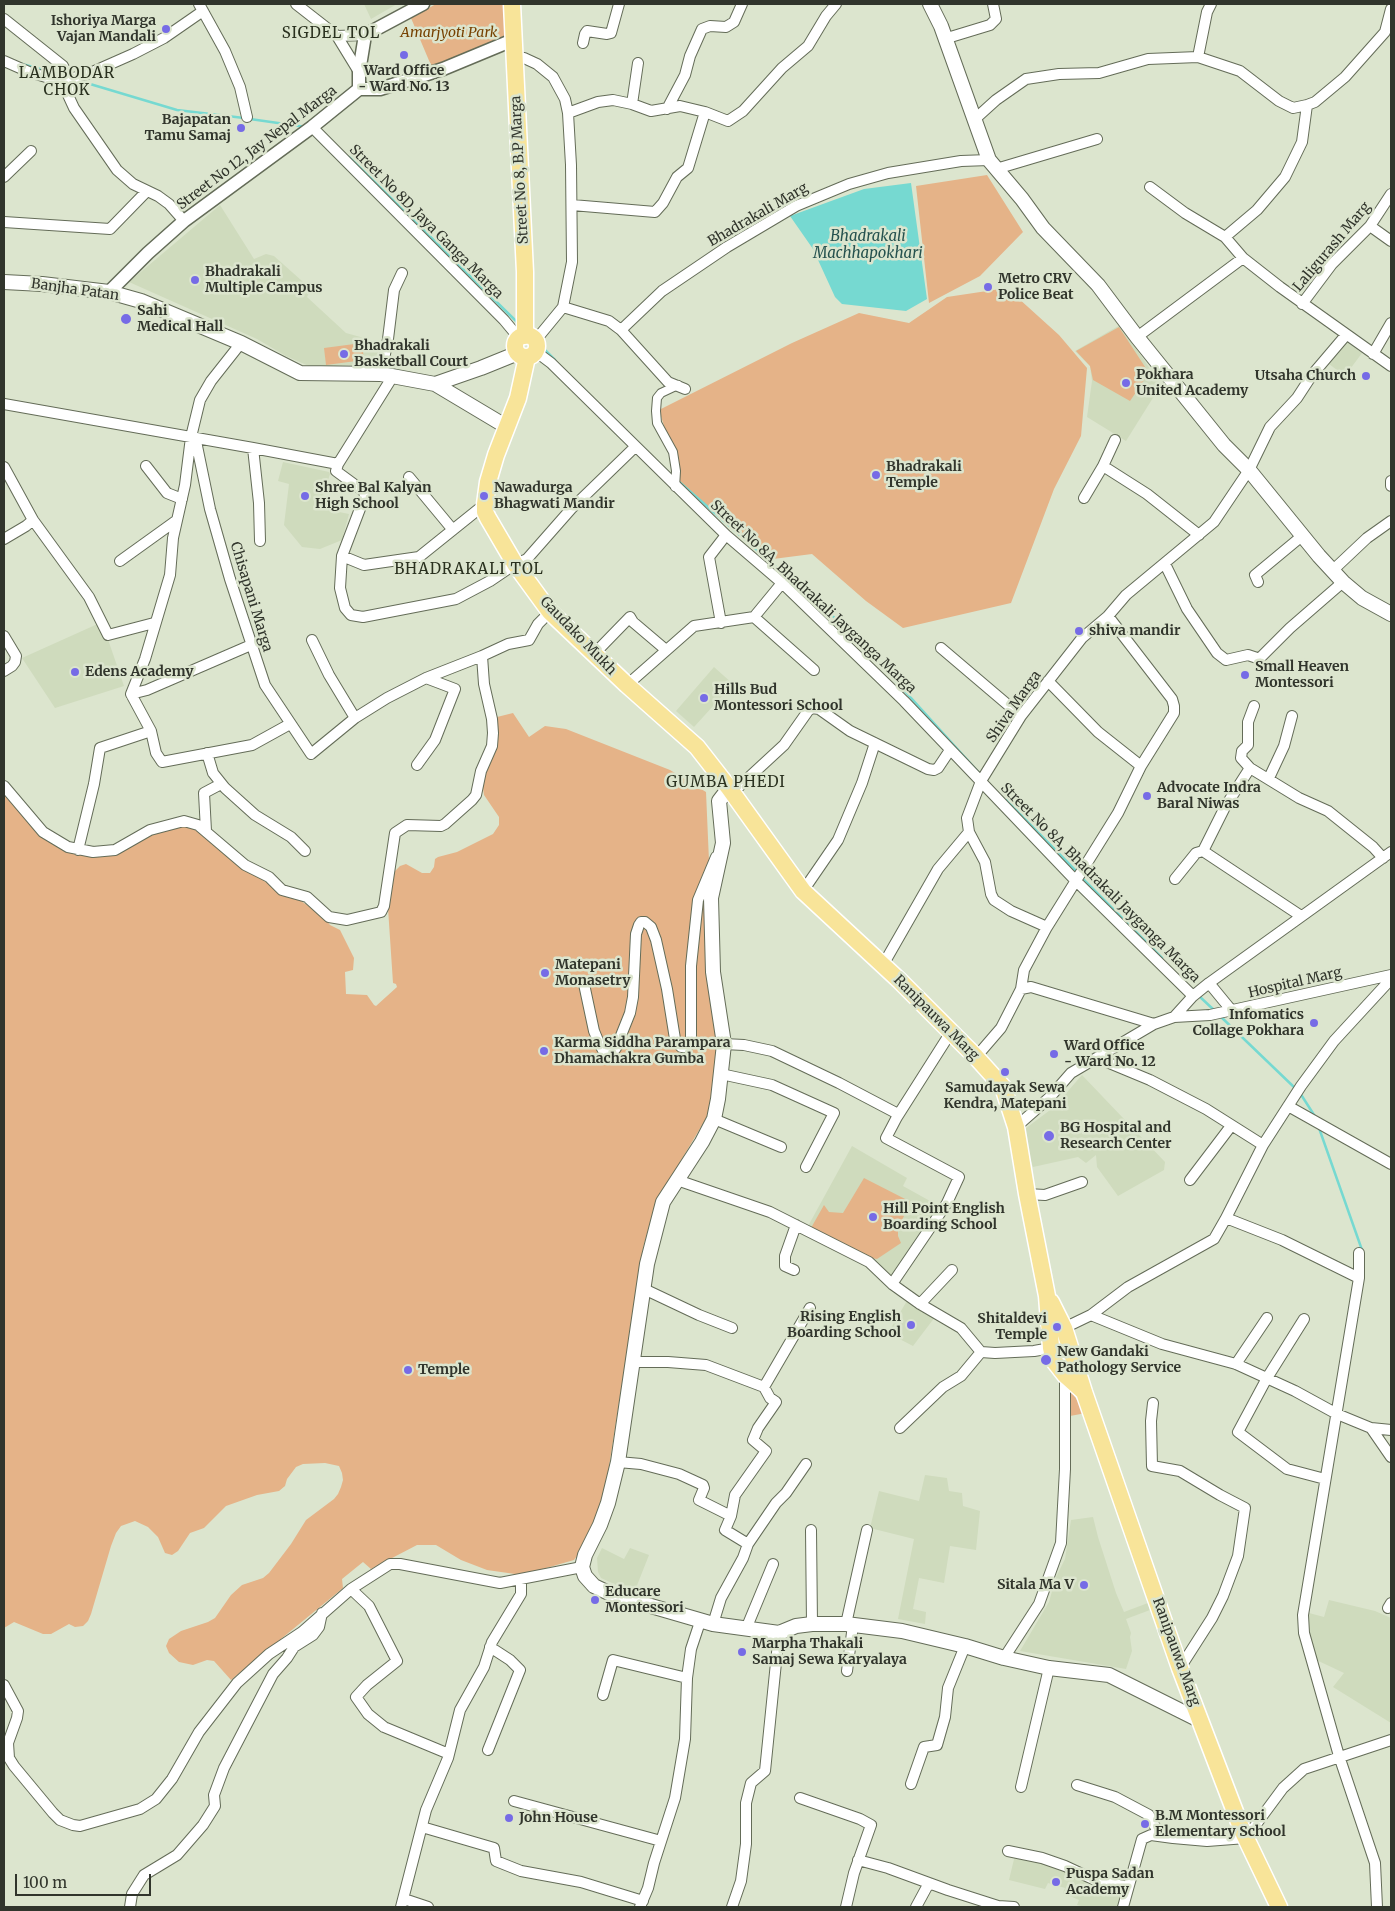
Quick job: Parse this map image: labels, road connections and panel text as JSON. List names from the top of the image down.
{
  "streets": {
    "main road": [
      "Street No 8, B.P Marga",
      "Banjha Patan",
      "Gaudako Mukh",
      "Ranipauwa Marg"
    ],
    "street": [
      "Street No 12, Jay Nepal Marga",
      "Bhadrakali Marg",
      "Street No 8D, Jaya Ganga Marga",
      "Laligurash Marg",
      "Chisapani Marga",
      "Street No 8A, Bhadrakali Jayganga Marga",
      "Shiva Marga",
      "Hospital Marg"
    ]
  },
  "crossings": [
    ["Street No 12, Jay Nepal Marga", "Street No 8D, Jaya Ganga Marga"],
    ["Street No 12, Jay Nepal Marga", "Banjha Patan"],
    ["Street No 8, B.P Marga", "Street No 8D, Jaya Ganga Marga"],
    ["Street No 8, B.P Marga", "Banjha Patan"],
    ["Street No 8, B.P Marga", "Street No 8A, Bhadrakali Jayganga Marga"],
    ["Street No 8D, Jaya Ganga Marga", "Street No 8A, Bhadrakali Jayganga Marga"],
    ["Street No 8A, Bhadrakali Jayganga Marga", "Shiva Marga"],
    ["Gaudako Mukh", "Ranipauwa Marg"]
  ],
  "districts": [
    "SIGDEL TOL",
    "LAMBODAR CHOK",
    "BHADRAKALI TOL",
    "GUMBA PHEDI"
  ],
  "water": ["Bhadrakali Machhapokhari"],
  "parks": ["Amarjyoti Park"],
  "places": [
    "Ishoriya Marga Vajan Mandali",
    "Ward Office - Ward No. 13",
    "Bajapatan Tamu Samaj",
    "Bhadrakali Multiple Campus",
    "Metro CRV Police Beat",
    "Sahi Medical Hall",
    "Bhadrakali Basketball Court",
    "Utsaha Church",
    "Pokhara United Academy",
    "Bhadrakali Temple",
    "Shree Bal Kalyan High School",
    "Nawadurga Bhagwati Mandir",
    "shiva mandir",
    "Edens Academy",
    "Small Heaven Montessori",
    "Hills Bud Montessori School",
    "Advocate Indra Baral Niwas",
    "Matepani Monasetry",
    "Infomatics Collage Pokhara",
    "Karma Siddha Parampara Dhamachakra Gumba",
    "Ward Office - Ward No. 12",
    "Samudayak Sewa Kendra, Matepani",
    "BG Hospital and Research Center",
    "Hill Point English Boarding School",
    "Rising English Boarding School",
    "Shitaldevi Temple",
    "New Gandaki Pathology Service",
    "Temple",
    "Sitala Ma V",
    "Educare Montessori",
    "Marpha Thakali Samaj Sewa Karyalaya",
    "John House",
    "B.M Montessori Elementary School",
    "Puspa Sadan Academy"
  ],
  "scale_bar": "100 m"
}
